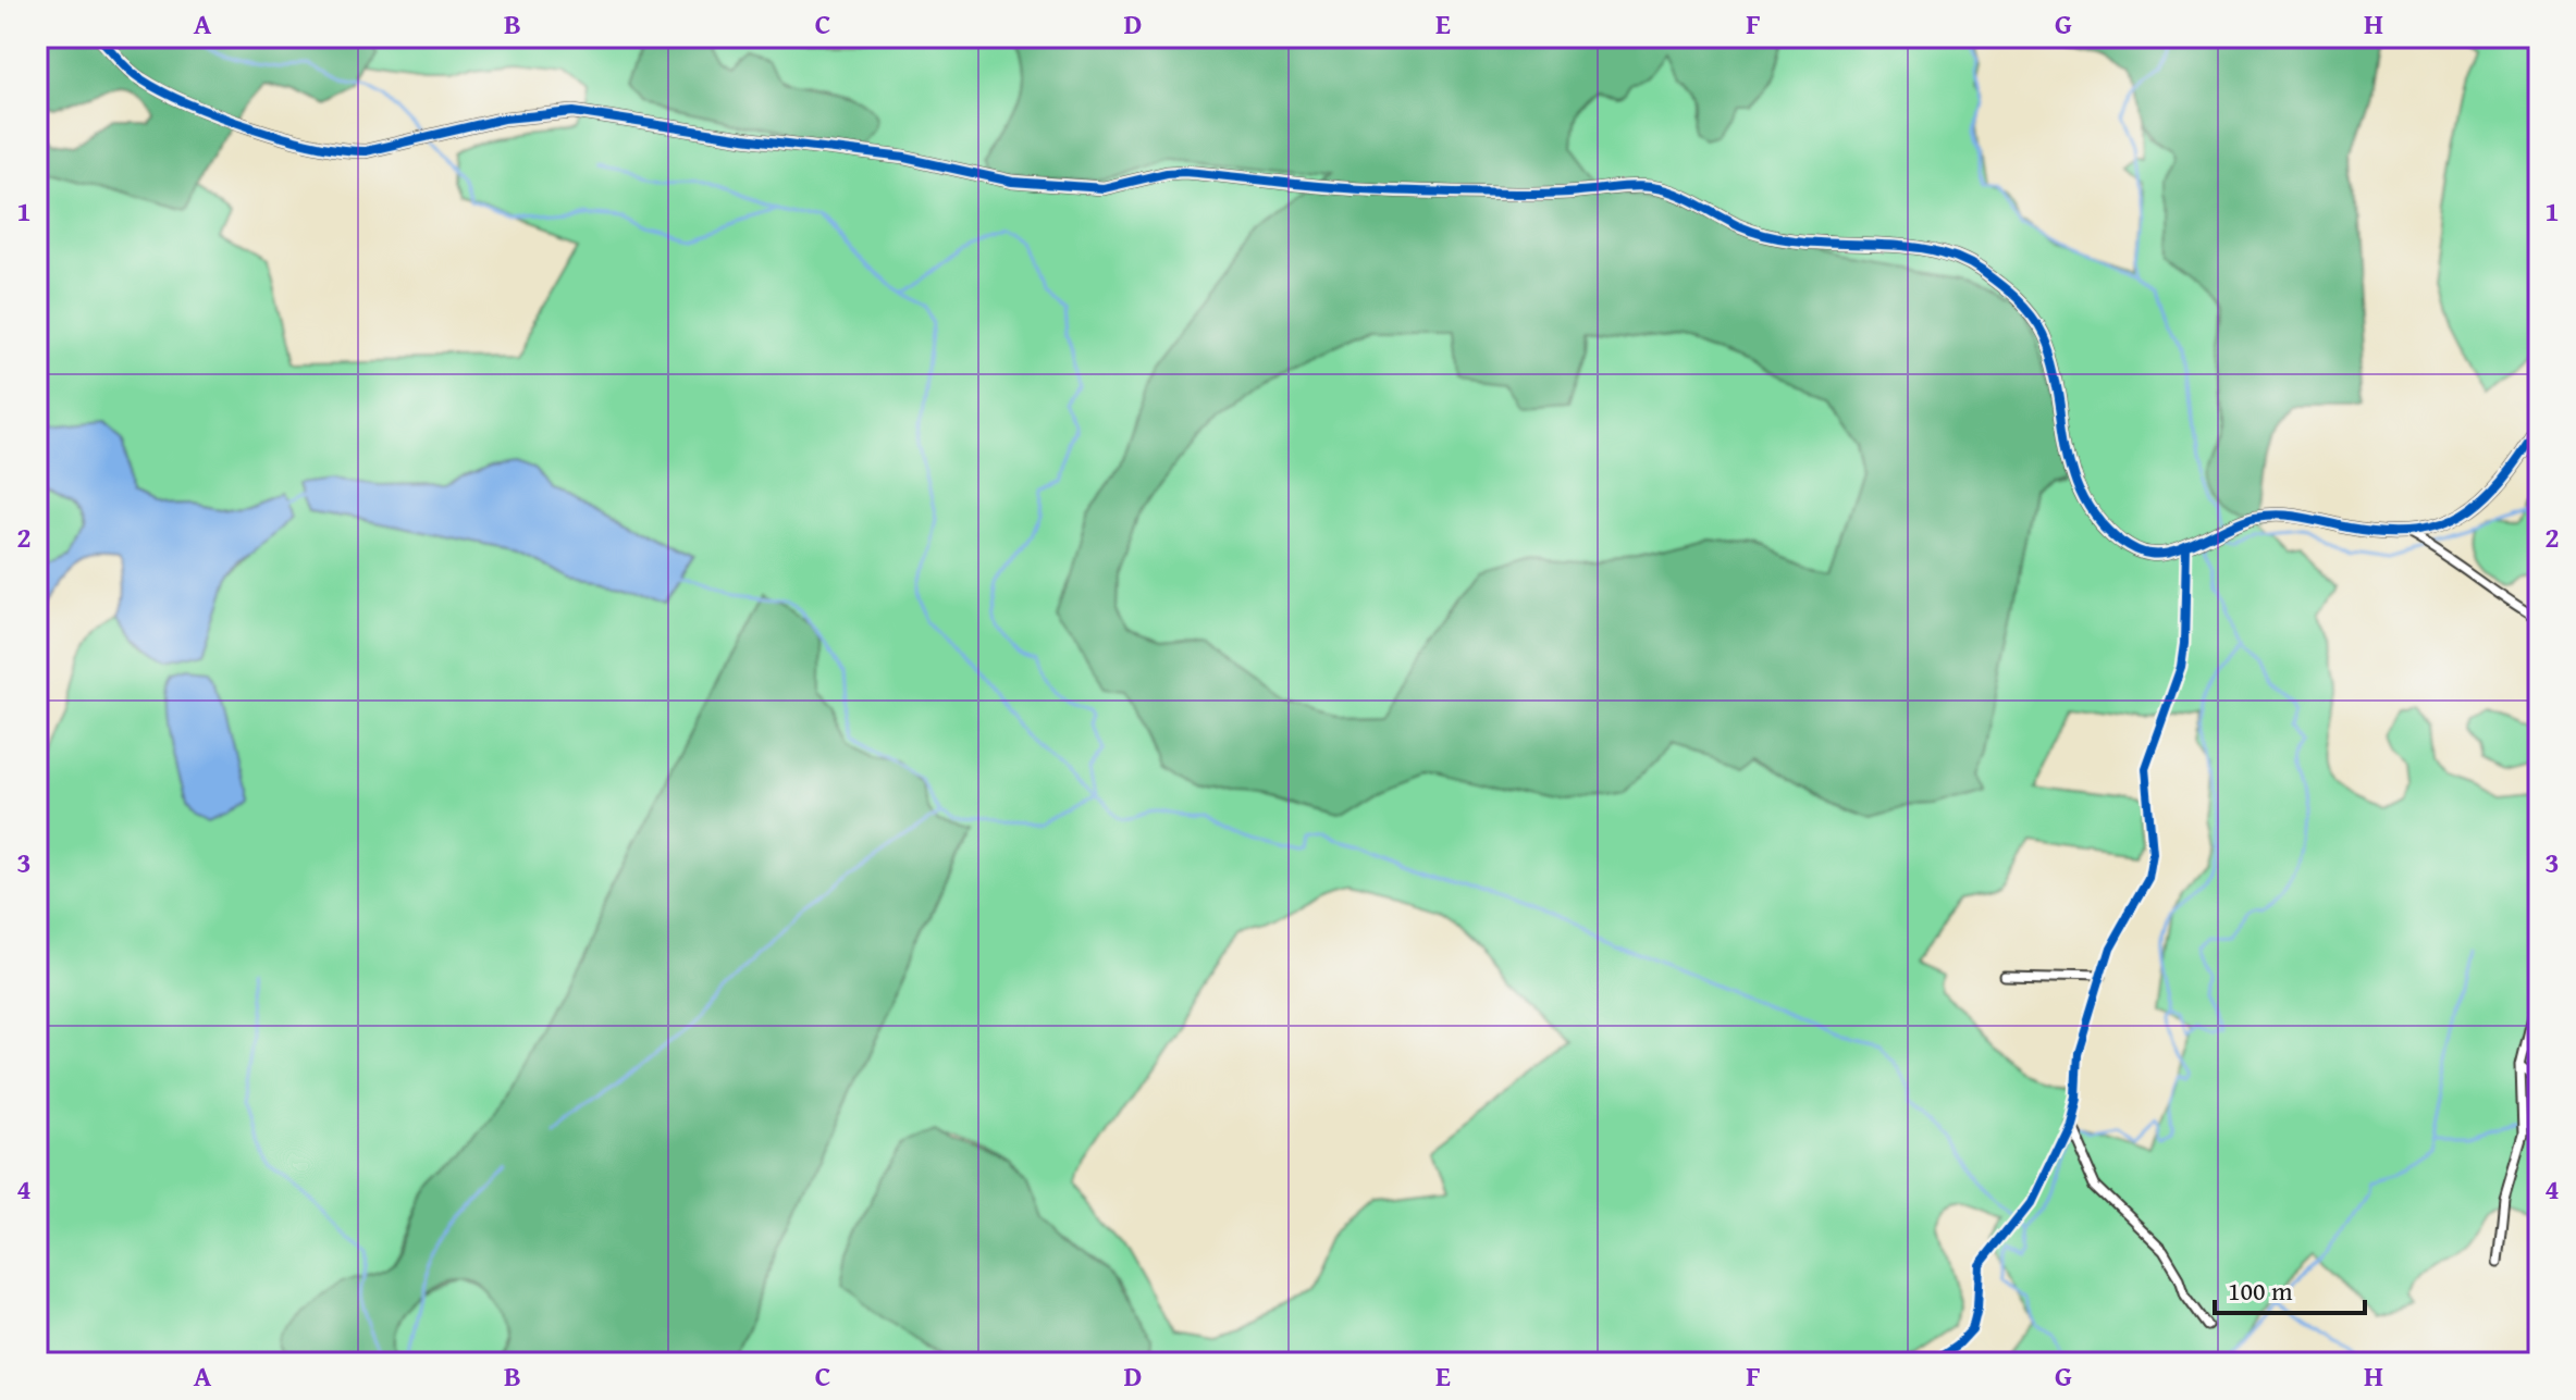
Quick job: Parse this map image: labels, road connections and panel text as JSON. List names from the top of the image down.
{
  "scale_bar": "100 m",
  "grid": {
    "columns": [
      "A",
      "B",
      "C",
      "D",
      "E",
      "F",
      "G",
      "H"
    ],
    "rows": [
      "1",
      "2",
      "3",
      "4"
    ]
  }
}
